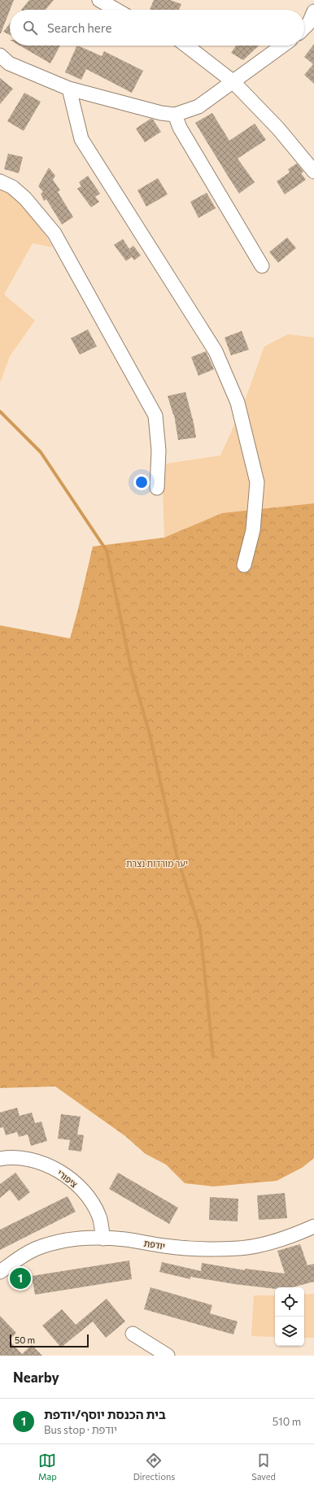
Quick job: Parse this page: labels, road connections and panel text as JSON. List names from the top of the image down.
{
  "streets": {
    "street": ["ציפורי", "יודפת"]
  },
  "crossings": [
    ["ציפורי", "יודפת"]
  ],
  "parks": ["יער מורדות נצרת"],
  "scale_bar": "50 m",
  "page": {
    "search": "Search here",
    "pins": "1",
    "scale": "50 m",
    "heading": "Nearby",
    "list": [
      {
        "mark": "1",
        "name": "בית הכנסת יוסף/יודפת",
        "note": "Bus stop · יודפת",
        "value": "510 m"
      }
    ],
    "nav": ["Map", "Directions", "Saved"]
  }
}
